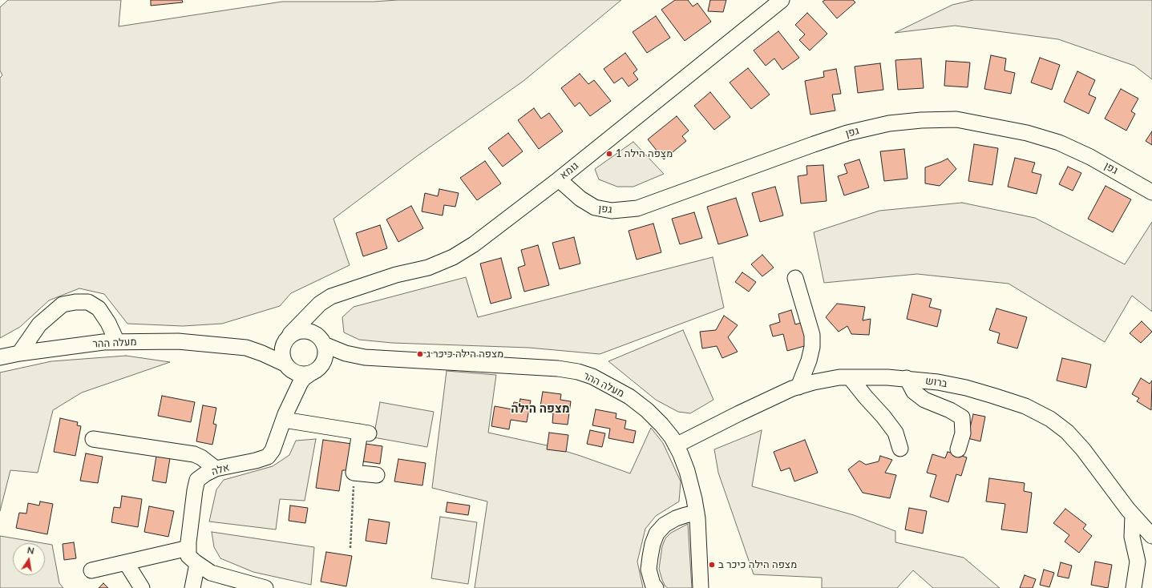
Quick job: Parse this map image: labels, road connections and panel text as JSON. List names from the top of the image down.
{
  "streets": {
    "street": [
      "גפן",
      "גומא",
      "מעלה ההר",
      "ברוש",
      "אלה"
    ]
  },
  "crossings": [
    ["גפן", "גומא"],
    ["גומא", "מעלה ההר"],
    ["גומא", "אלה"],
    ["מעלה ההר", "ברוש"],
    ["מעלה ההר", "אלה"]
  ],
  "districts": ["מצפה הילה"],
  "places": ["מצפה הילה 1", "מצפה הילה כיכר ג", "מצפה הילה כיכר ב"],
  "north": "top"
}
